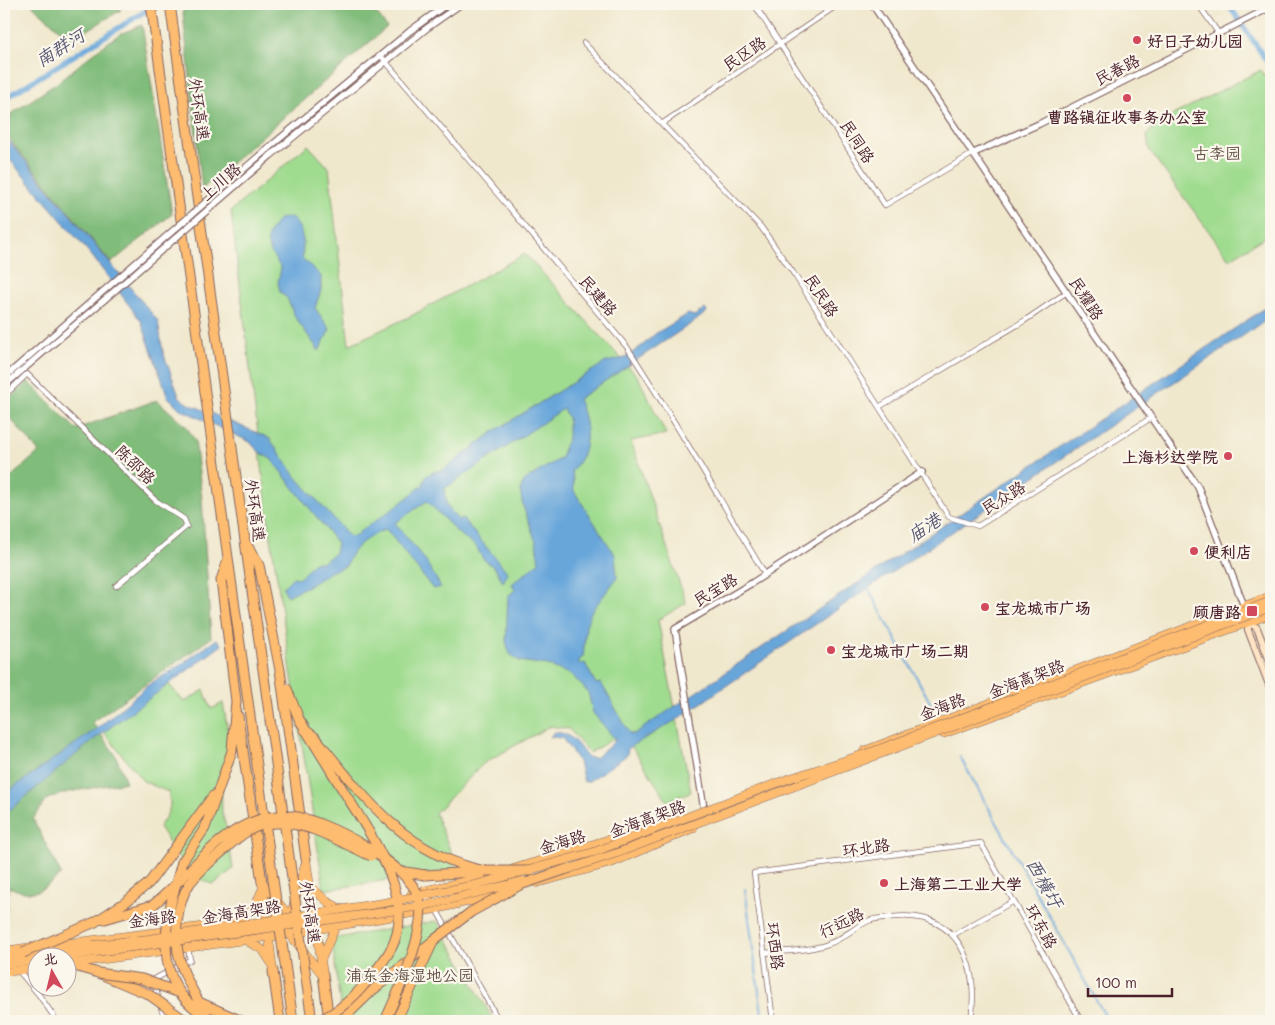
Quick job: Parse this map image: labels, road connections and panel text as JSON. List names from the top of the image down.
{
  "streets": {
    "highway": ["外环高速"],
    "main road": ["民耀路", "金海高架路", "金海路"],
    "street": [
      "民区路",
      "民春路",
      "民同路",
      "上川路",
      "民建路",
      "民民路",
      "陈邵路",
      "民众路",
      "民宝路",
      "环北路",
      "行远路",
      "环东路",
      "环西路"
    ]
  },
  "crossings": [
    ["民区路", "民同路"],
    ["民区路", "民民路"],
    ["民春路", "民同路"],
    ["民春路", "民耀路"],
    ["民同路", "民耀路"],
    ["上川路", "民建路"],
    ["民建路", "民宝路"],
    ["民民路", "民众路"],
    ["民耀路", "民众路"],
    ["民耀路", "金海路"],
    ["民众路", "民宝路"],
    ["民宝路", "金海路"],
    ["环北路", "环东路"],
    ["环北路", "环西路"],
    ["行远路", "环西路"]
  ],
  "water": ["南群河", "庙港", "西横圩"],
  "parks": ["古李园", "浦东金海湿地公园"],
  "places": {
    "other": [
      "好日子幼儿园",
      "曹路镇征收事务办公室",
      "上海杉达学院",
      "便利店",
      "宝龙城市广场",
      "宝龙城市广场二期",
      "上海第二工业大学"
    ],
    "transit": ["顾唐路"]
  },
  "scale_bar": "100 m",
  "north": "top"
}
